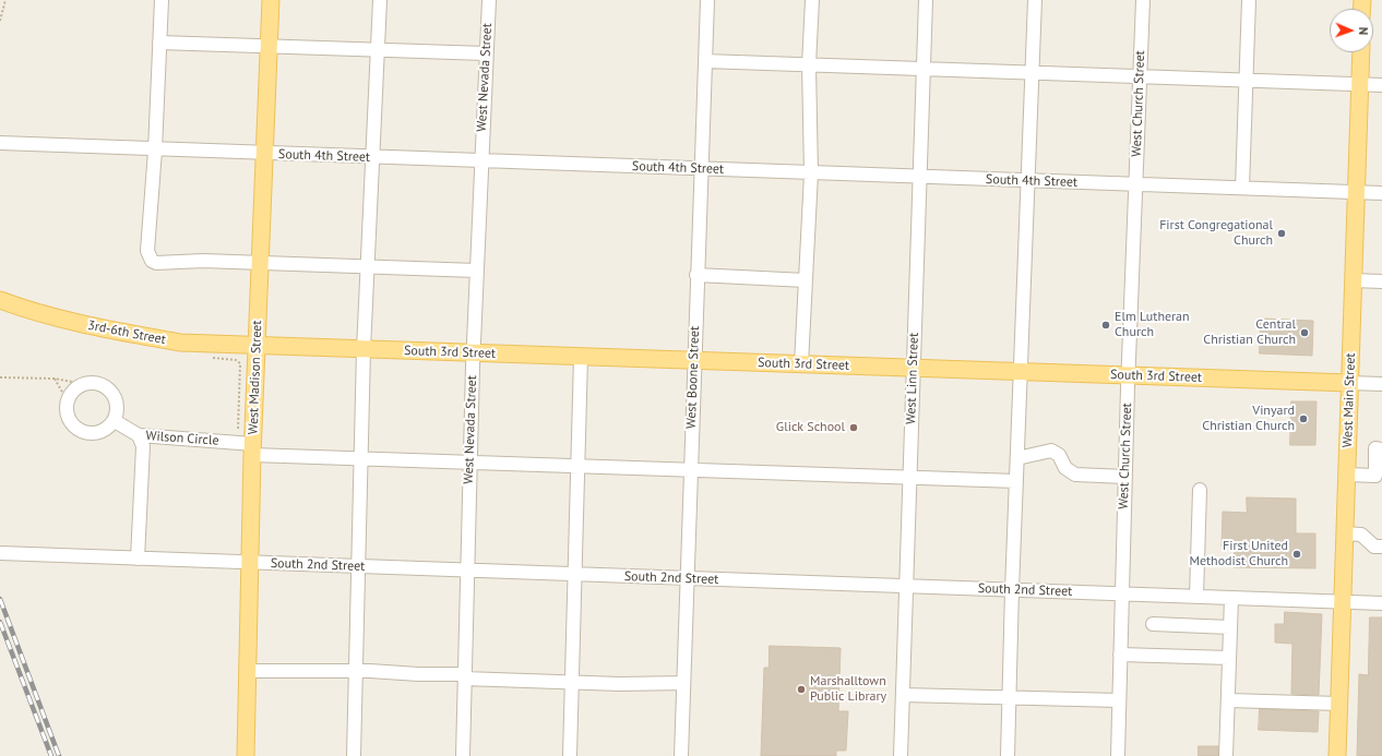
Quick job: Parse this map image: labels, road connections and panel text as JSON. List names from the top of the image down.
{
  "streets": {
    "main road": [
      "3rd-6th Street",
      "South 3rd Street",
      "West Madison Street",
      "West Main Street"
    ],
    "street": [
      "West Nevada Street",
      "West Church Street",
      "South 4th Street",
      "West Boone Street",
      "West Linn Street",
      "Wilson Circle",
      "South 2nd Street"
    ]
  },
  "crossings": [
    ["West Nevada Street", "South 4th Street"],
    ["West Nevada Street", "South 3rd Street"],
    ["West Nevada Street", "Wilson Circle"],
    ["West Nevada Street", "South 2nd Street"],
    ["West Church Street", "South 4th Street"],
    ["West Church Street", "South 3rd Street"],
    ["West Church Street", "South 2nd Street"],
    ["South 4th Street", "West Madison Street"],
    ["South 4th Street", "West Boone Street"],
    ["South 4th Street", "West Linn Street"],
    ["South 4th Street", "West Main Street"],
    ["3rd-6th Street", "South 3rd Street"],
    ["3rd-6th Street", "West Madison Street"],
    ["South 3rd Street", "West Madison Street"],
    ["South 3rd Street", "West Boone Street"],
    ["South 3rd Street", "West Linn Street"],
    ["South 3rd Street", "West Main Street"],
    ["West Madison Street", "Wilson Circle"],
    ["West Madison Street", "South 2nd Street"],
    ["West Boone Street", "Wilson Circle"],
    ["West Boone Street", "South 2nd Street"],
    ["West Linn Street", "Wilson Circle"],
    ["West Linn Street", "South 2nd Street"],
    ["West Main Street", "South 2nd Street"]
  ],
  "places": [
    "First Congregational Church",
    "Elm Lutheran Church",
    "Central Christian Church",
    "Vinyard Christian Church",
    "Glick School",
    "First United Methodist Church",
    "Marshalltown Public Library"
  ],
  "north": "right"
}
